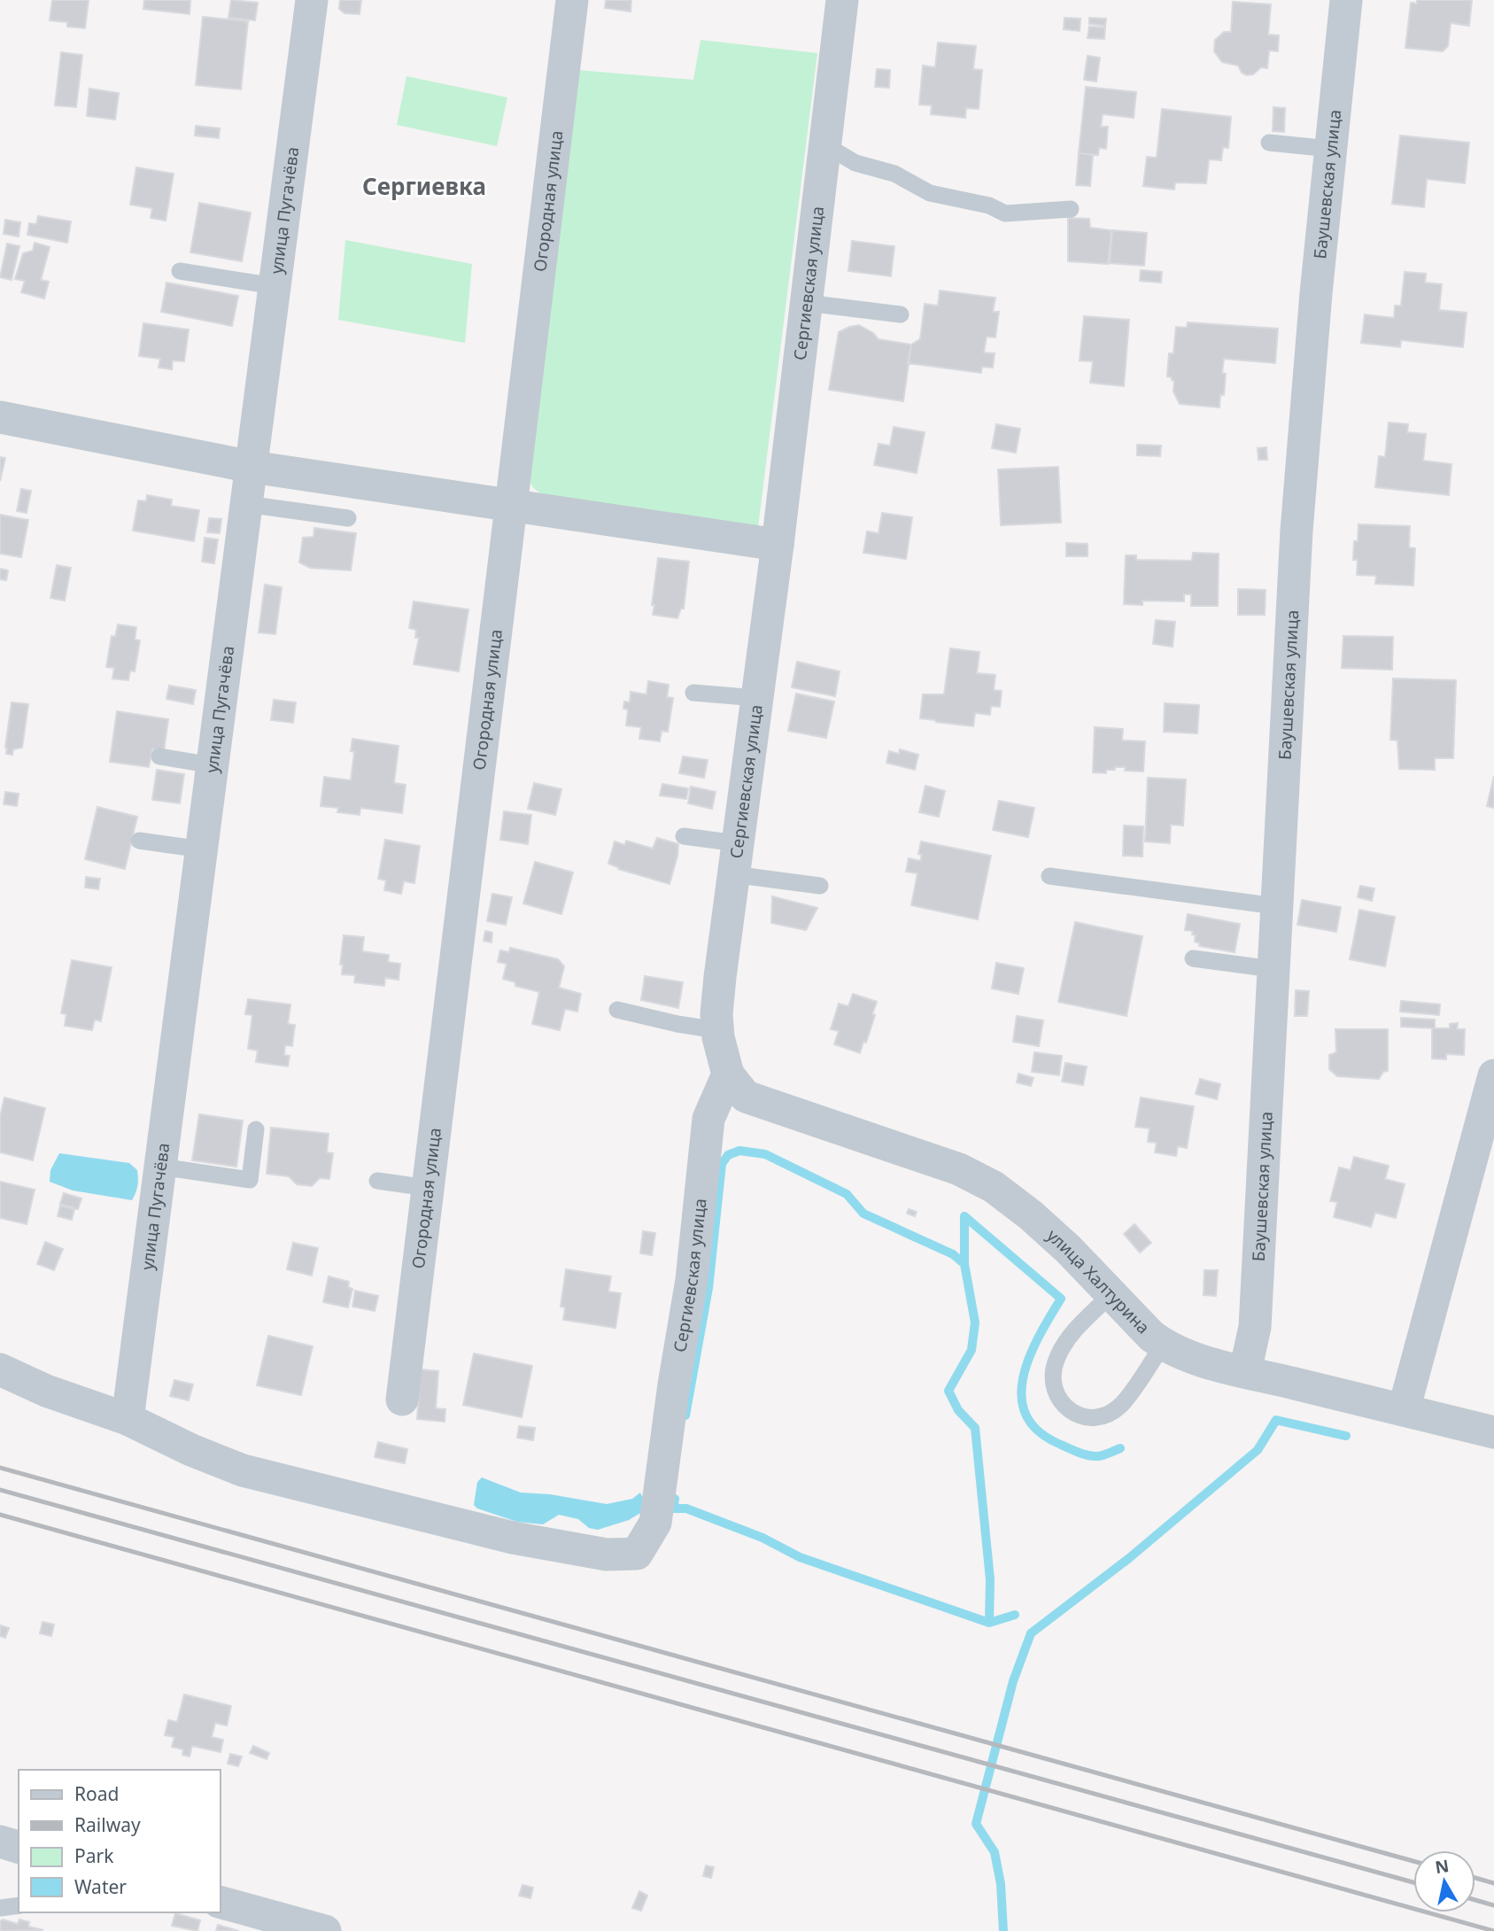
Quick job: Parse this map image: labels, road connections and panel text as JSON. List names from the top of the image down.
{
  "streets": {
    "street": [
      "Баушевская улица",
      "Огородная улица",
      "улица Пугачёва",
      "Сергиевская улица",
      "улица Халтурина"
    ]
  },
  "crossings": [
    ["Баушевская улица", "улица Халтурина"],
    ["улица Пугачёва", "Сергиевская улица"],
    ["Сергиевская улица", "улица Халтурина"]
  ],
  "districts": ["Сергиевка"],
  "legend": [
    "Road",
    "Railway",
    "Park",
    "Water"
  ],
  "north": "top"
}
